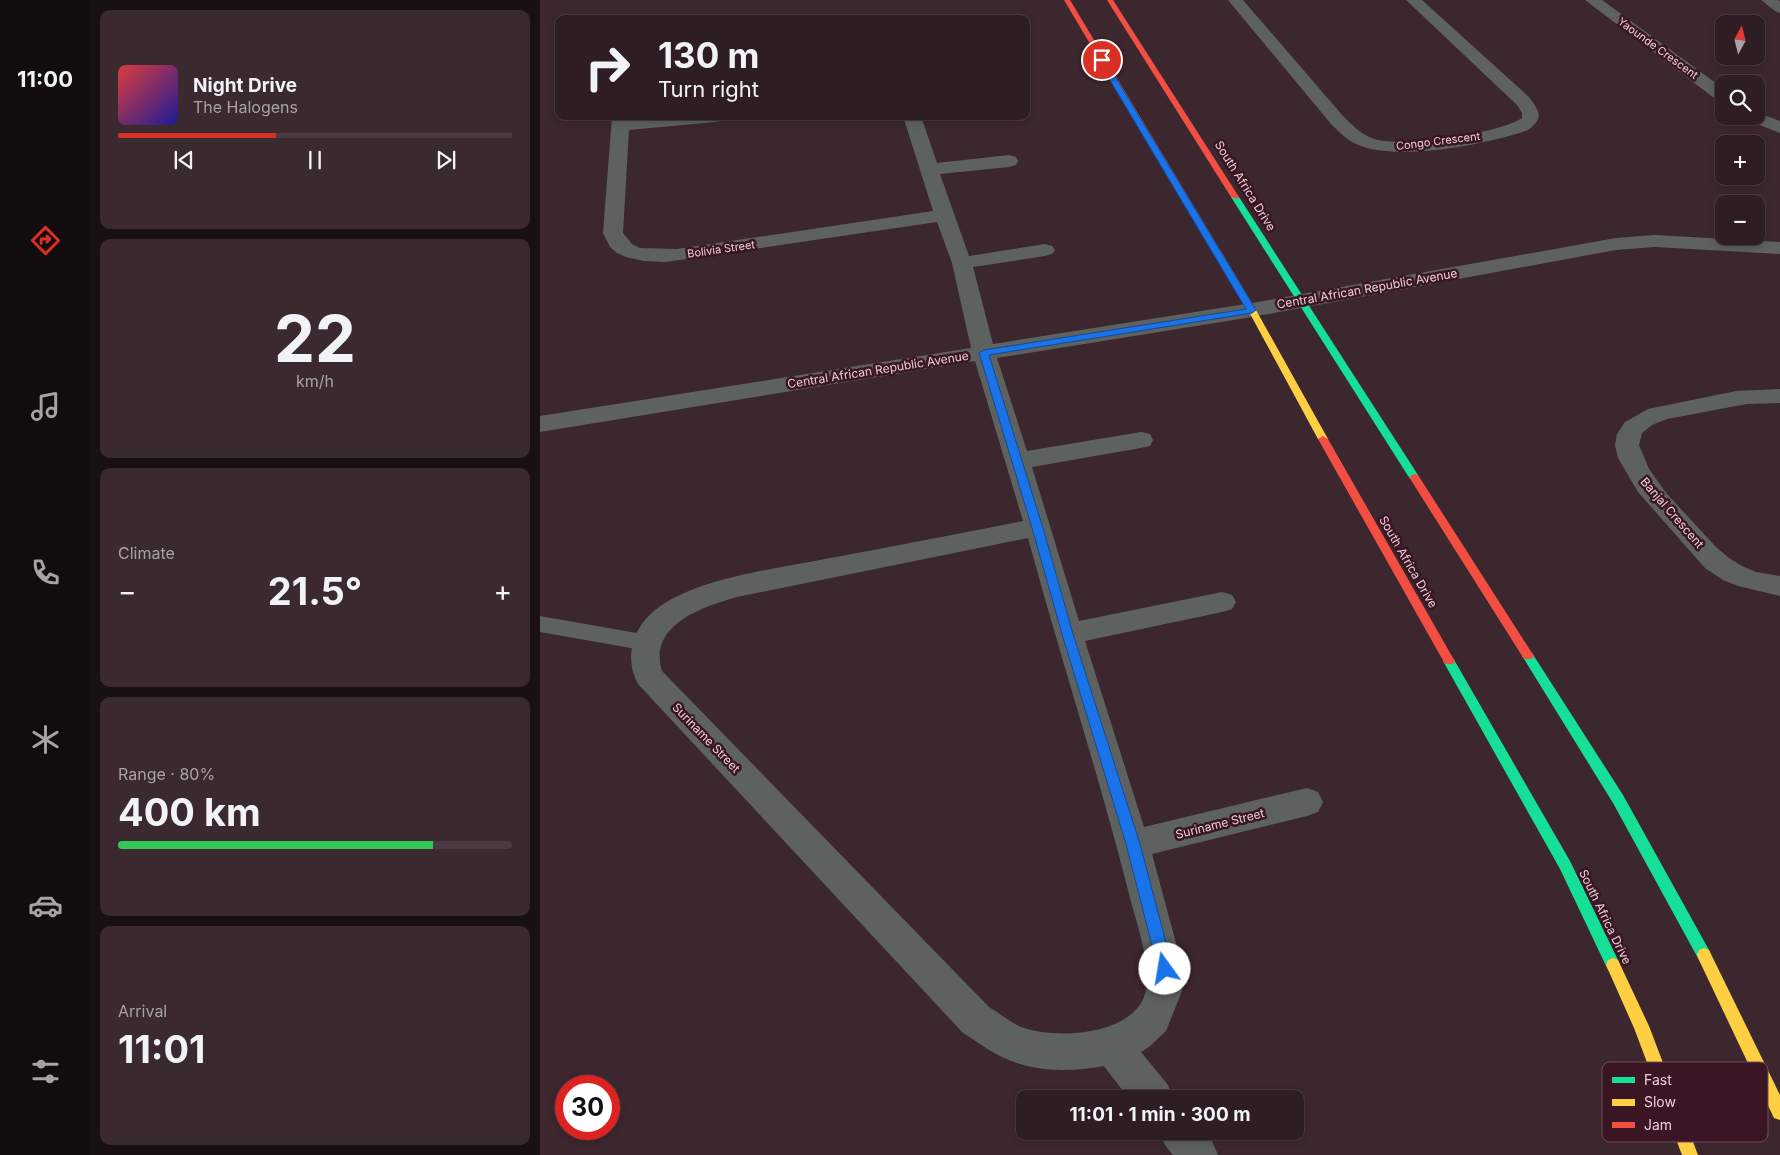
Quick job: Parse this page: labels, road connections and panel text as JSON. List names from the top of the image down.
{
  "streets": {
    "street": [
      "Yaounde Crescent",
      "Congo Crescent",
      "South Africa Drive",
      "Bolivia Street",
      "Central African Republic Avenue",
      "Banjal Crescent",
      "Suriname Street"
    ]
  },
  "crossings": [
    ["South Africa Drive", "Central African Republic Avenue"],
    ["Central African Republic Avenue", "Suriname Street"]
  ],
  "legend": ["Fast", "Slow", "Jam"],
  "north": "top",
  "page": {
    "tabs": "11:00",
    "map_buttons": ["+", "−"],
    "turn": ["130 m", "Turn right"],
    "song": ["Night Drive", "The Halogens"],
    "tile": [
      ["22", "km/h"],
      "Climate",
      ["Range · 80%", "400 km"],
      ["Arrival", "11:01"]
    ],
    "heat": ["−", "21.5°", "+"],
    "limit": "30",
    "trip": "11:01 · 1 min · 300 m"
  }
}
